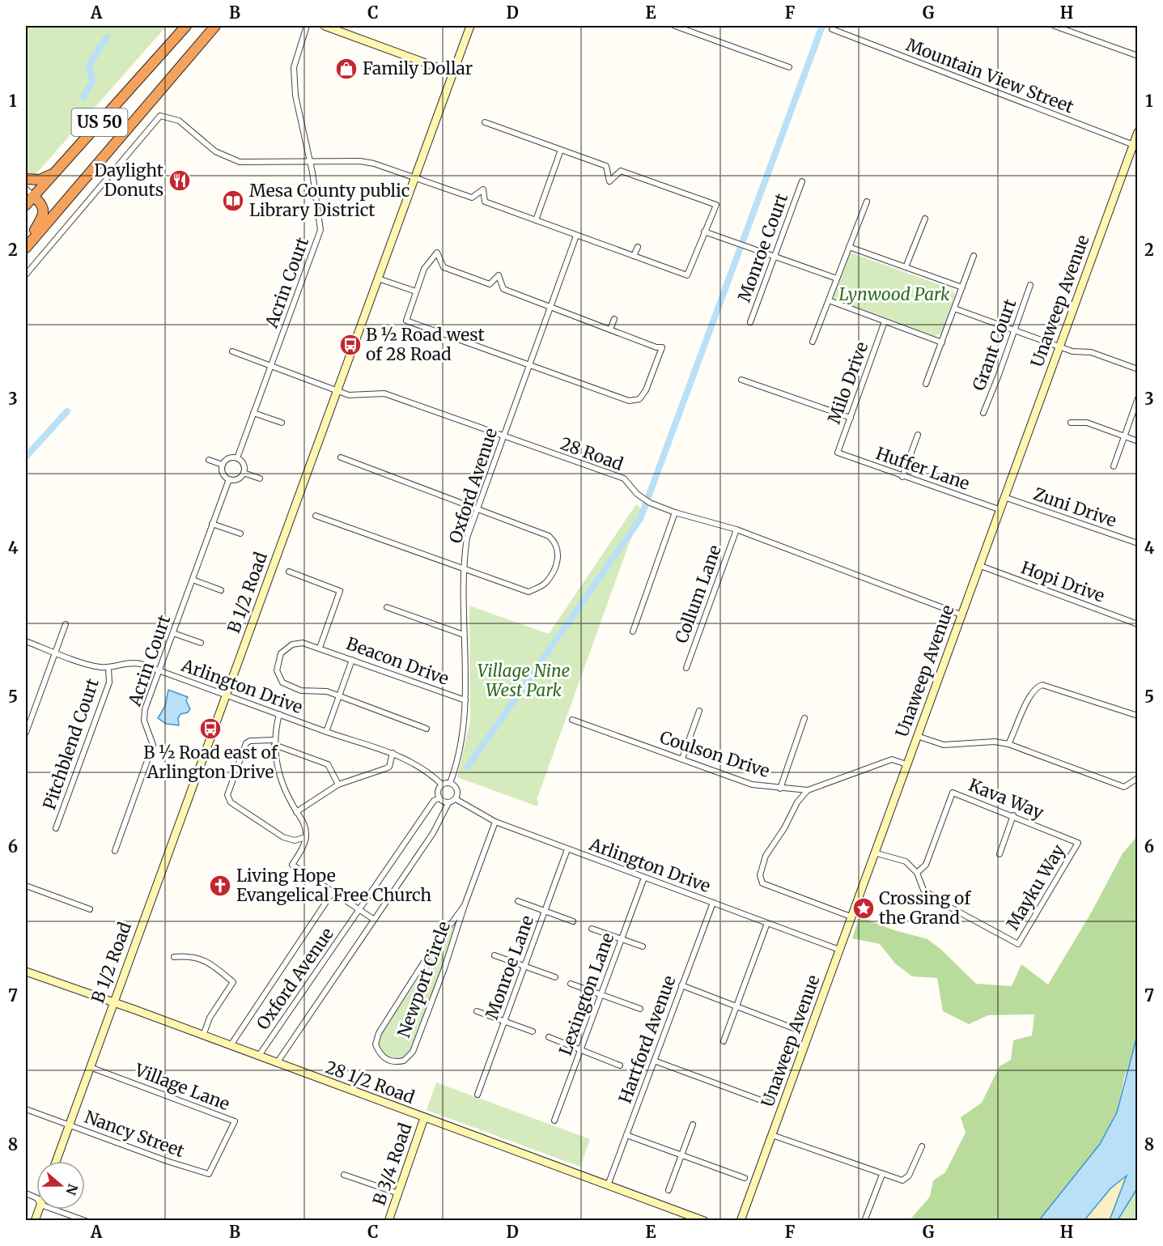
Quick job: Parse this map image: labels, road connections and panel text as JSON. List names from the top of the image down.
{
  "streets": {
    "highway": ["US 50"],
    "main road": [
      "Unaweep Avenue",
      "B 1/2 Road",
      "28 1/2 Road",
      "B 3/4 Road"
    ],
    "street": [
      "Mountain View Street",
      "Monroe Court",
      "Acrin Court",
      "Grant Court",
      "Milo Drive",
      "28 Road",
      "Huffer Lane",
      "Oxford Avenue",
      "Zuni Drive",
      "Hopi Drive",
      "Collum Lane",
      "Beacon Drive",
      "Arlington Drive",
      "Pitchblend Court",
      "Coulson Drive",
      "Kava Way",
      "Mayku Way",
      "Monroe Lane",
      "Newport Circle",
      "Lexington Lane",
      "Hartford Avenue",
      "Village Lane",
      "Nancy Street"
    ]
  },
  "crossings": [
    ["Mountain View Street", "Unaweep Avenue"],
    ["Acrin Court", "28 Road"],
    ["Acrin Court", "Arlington Drive"],
    ["Unaweep Avenue", "28 Road"],
    ["Unaweep Avenue", "Huffer Lane"],
    ["Unaweep Avenue", "Zuni Drive"],
    ["Unaweep Avenue", "Hopi Drive"],
    ["Unaweep Avenue", "Arlington Drive"],
    ["Unaweep Avenue", "Coulson Drive"],
    ["Unaweep Avenue", "Mayku Way"],
    ["Milo Drive", "Huffer Lane"],
    ["28 Road", "Oxford Avenue"],
    ["28 Road", "B 1/2 Road"],
    ["28 Road", "Collum Lane"],
    ["Oxford Avenue", "Beacon Drive"],
    ["Oxford Avenue", "Arlington Drive"],
    ["Oxford Avenue", "28 1/2 Road"],
    ["B 1/2 Road", "Arlington Drive"],
    ["B 1/2 Road", "28 1/2 Road"],
    ["B 1/2 Road", "Village Lane"],
    ["B 1/2 Road", "Nancy Street"],
    ["Arlington Drive", "Pitchblend Court"],
    ["Arlington Drive", "Monroe Lane"],
    ["Arlington Drive", "Newport Circle"],
    ["Arlington Drive", "Lexington Lane"],
    ["Arlington Drive", "Hartford Avenue"],
    ["Kava Way", "Mayku Way"],
    ["Hartford Avenue", "28 1/2 Road"],
    ["28 1/2 Road", "B 3/4 Road"],
    ["Village Lane", "Nancy Street"]
  ],
  "parks": ["Lynwood Park", "Village Nine West Park"],
  "places": {
    "shop": ["Family Dollar"],
    "restaurant": ["Daylight Donuts"],
    "library": ["Mesa County public Library District"],
    "bus stop": ["B ½ Road west of 28 Road", "B ½ Road east of Arlington Drive"],
    "church": ["Living Hope Evangelical Free Church"],
    "place": ["Crossing of the Grand"]
  },
  "north": "right",
  "grid": {
    "columns": [
      "A",
      "B",
      "C",
      "D",
      "E",
      "F",
      "G",
      "H"
    ],
    "rows": [
      "1",
      "2",
      "3",
      "4",
      "5",
      "6",
      "7",
      "8"
    ]
  }
}
